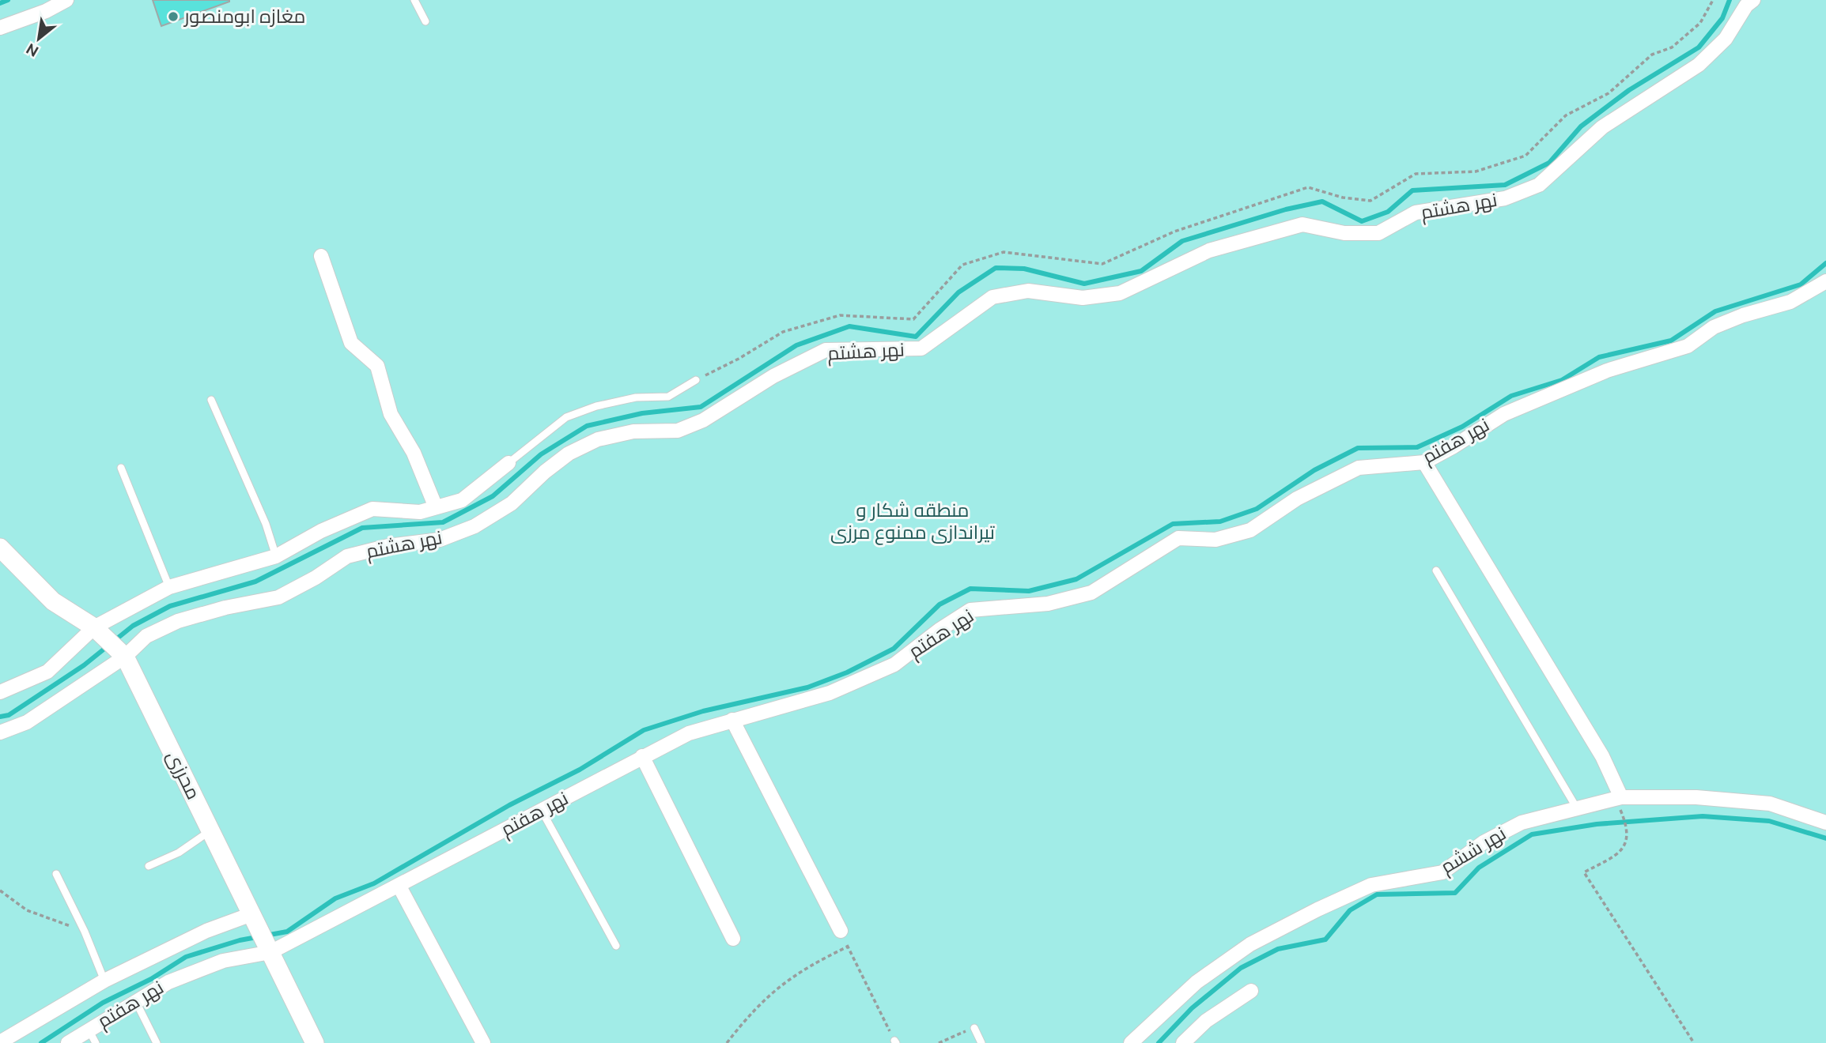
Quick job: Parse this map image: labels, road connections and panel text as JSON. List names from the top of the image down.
{
  "streets": {
    "street": [
      "نهر هشتم",
      "نهر هفتم",
      "محرزی",
      "نهر ششم"
    ]
  },
  "crossings": [
    ["نهر هشتم", "محرزی"],
    ["نهر هفتم", "محرزی"]
  ],
  "parks": ["منطقه شکار و تیراندازی ممنوع مرزی"],
  "places": ["مغازه ابومنصور"],
  "north": "bottom left"
}
